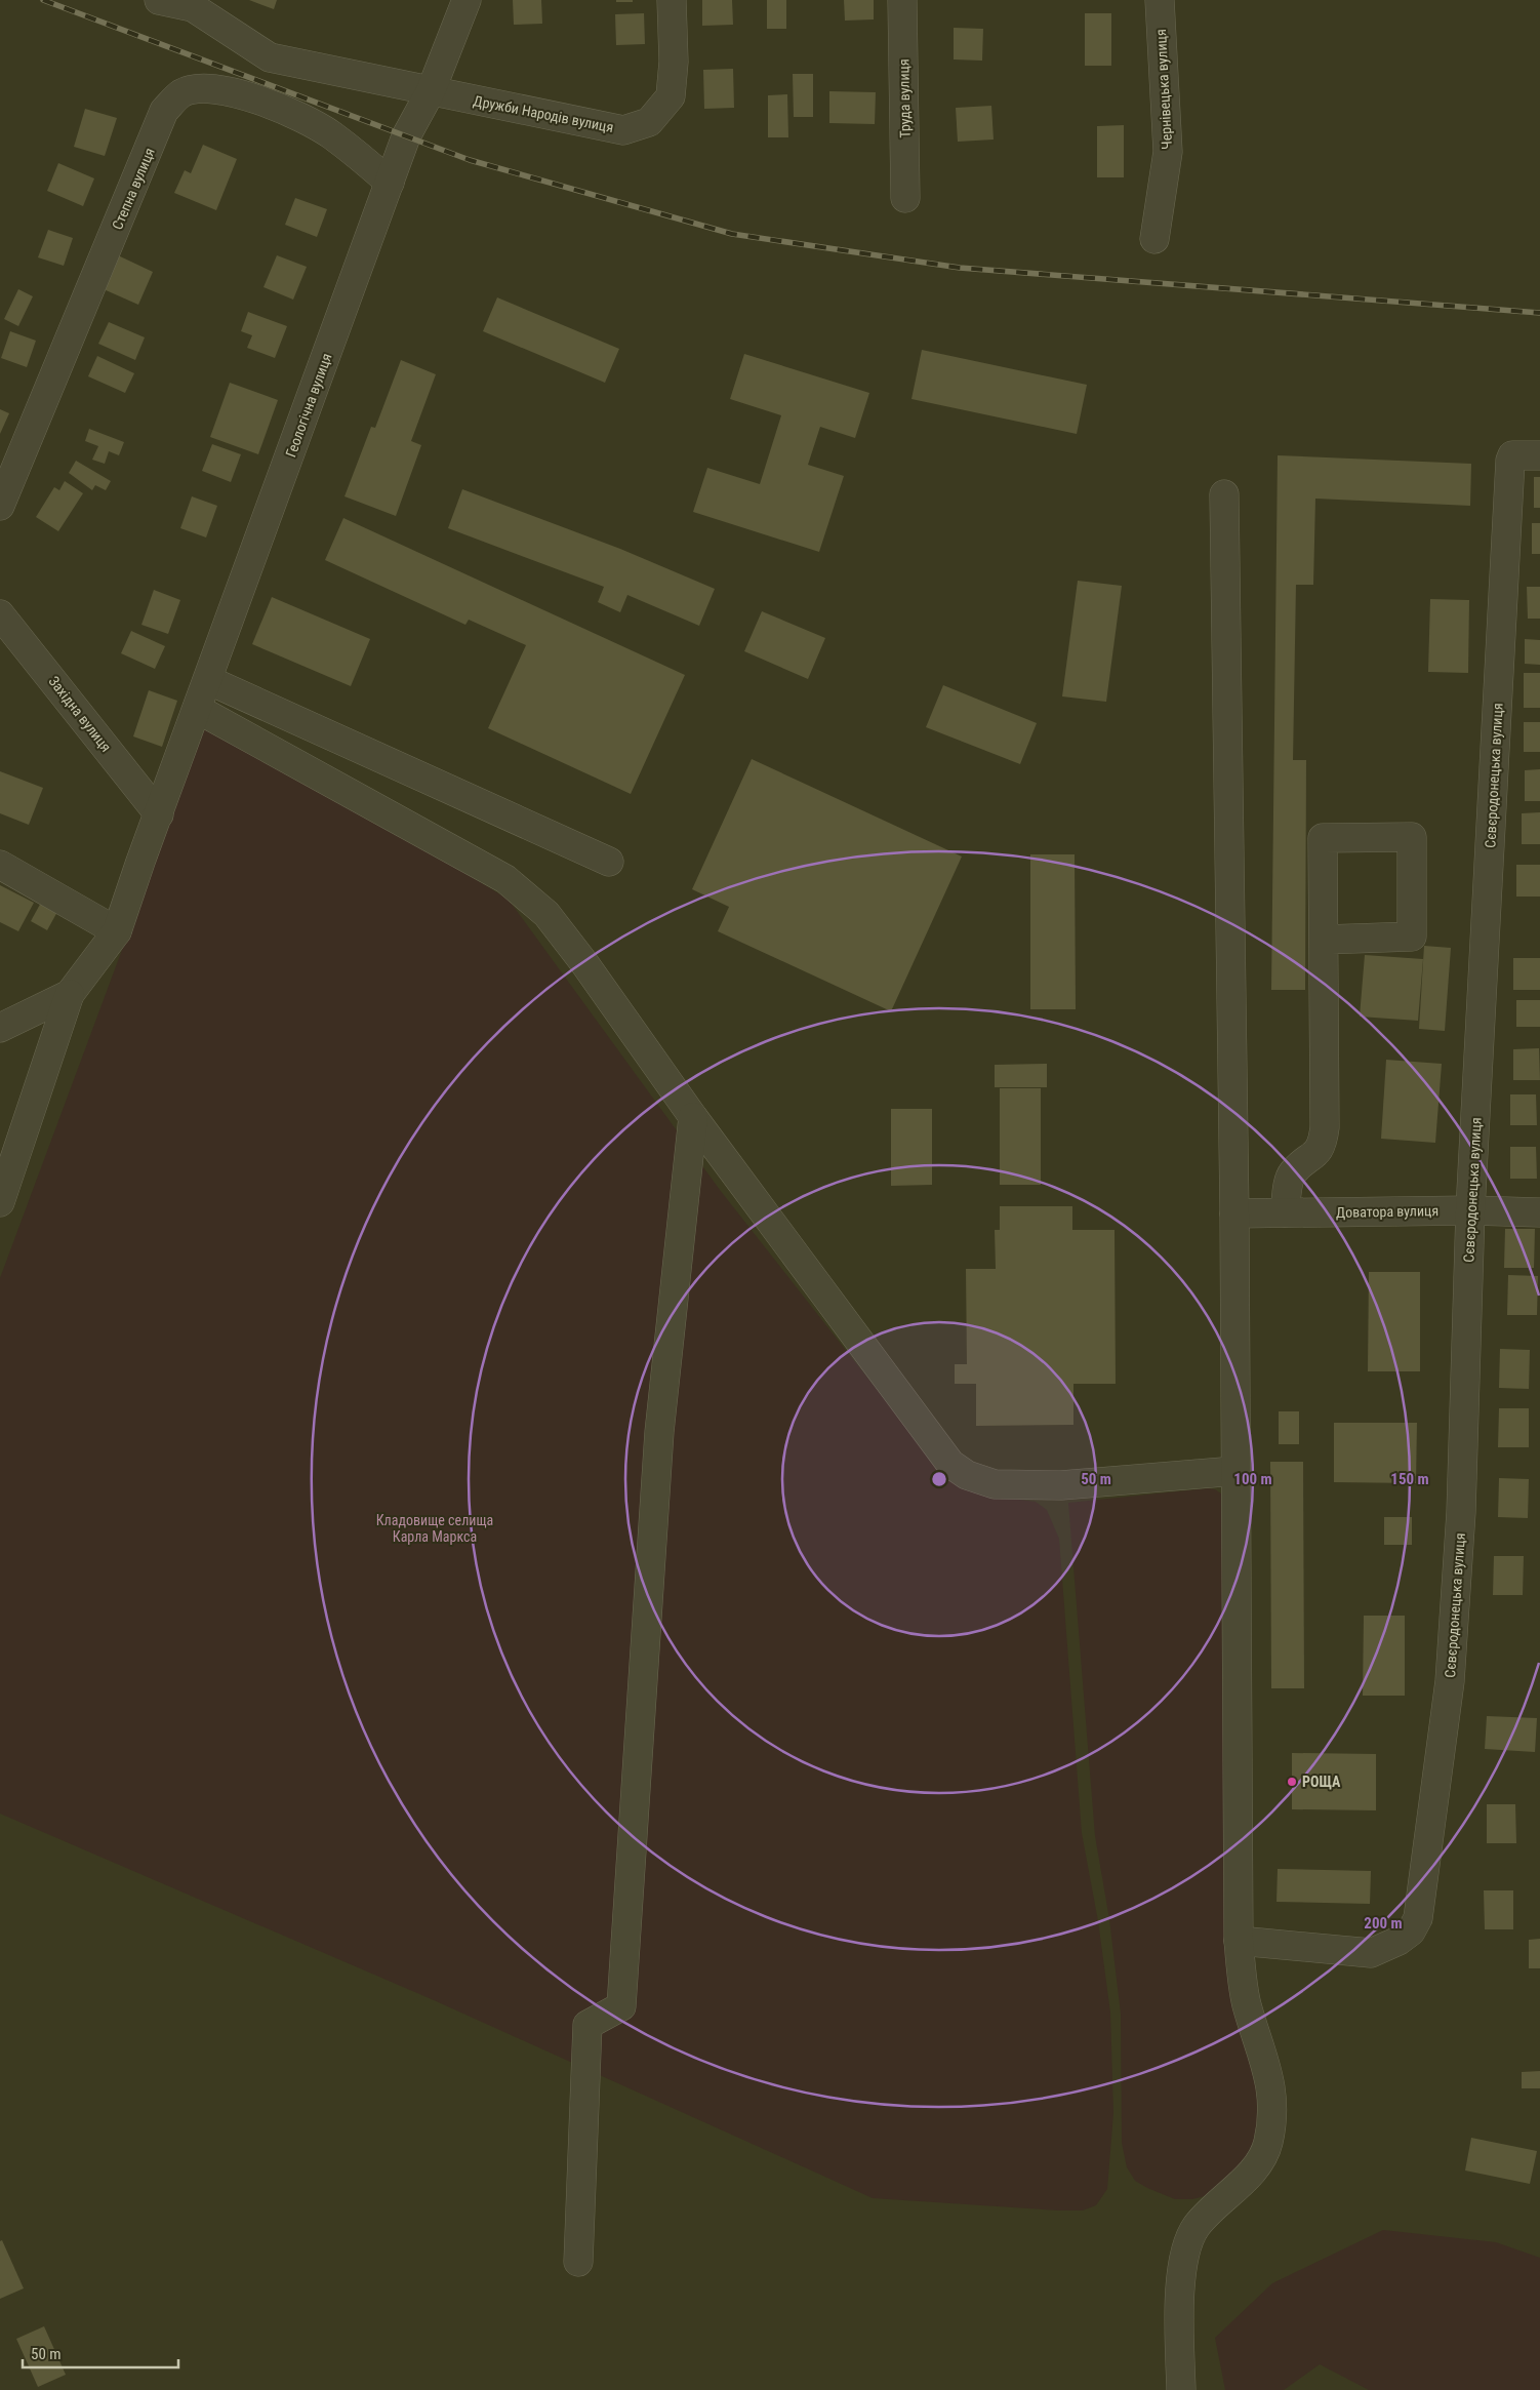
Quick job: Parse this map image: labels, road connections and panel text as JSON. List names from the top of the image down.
{
  "streets": {
    "street": [
      "Чернівецька вулиця",
      "Труда вулиця",
      "Дружби Народів вулиця",
      "Степна вулиця",
      "Геологічна вулиця",
      "Західна вулиця",
      "Сєвєродонецька вулиця",
      "Доватора вулиця"
    ]
  },
  "crossings": [
    ["Дружби Народів вулиця", "Геологічна вулиця"],
    ["Степна вулиця", "Геологічна вулиця"],
    ["Геологічна вулиця", "Західна вулиця"],
    ["Сєвєродонецька вулиця", "Доватора вулиця"]
  ],
  "parks": ["Кладовище селища Карла Маркса"],
  "places": ["РОЩА"],
  "scale_bar": "50 m",
  "rings": [
    "50 m",
    "100 m",
    "150 m",
    "200 m"
  ]
}
